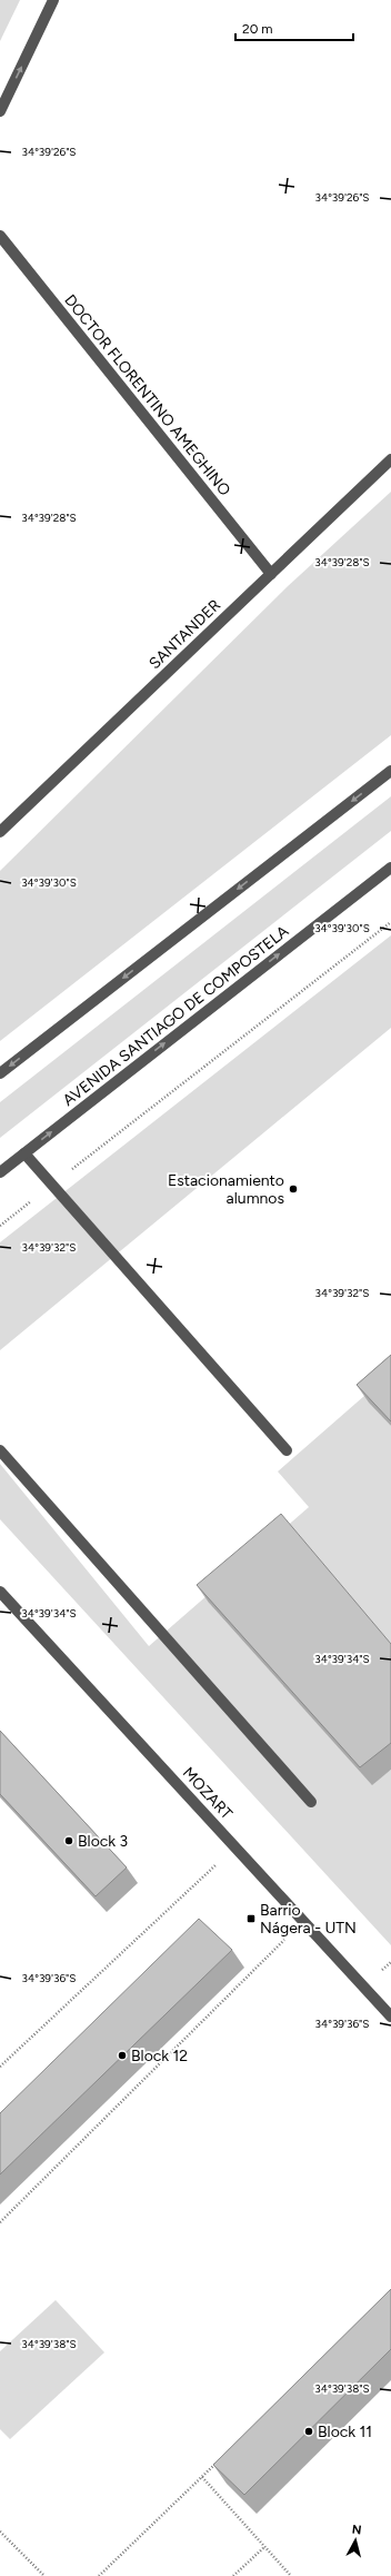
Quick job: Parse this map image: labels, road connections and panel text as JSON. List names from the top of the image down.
{
  "streets": {
    "street": [
      "DOCTOR FLORENTINO AMEGHINO",
      "SANTANDER",
      "AVENIDA SANTIAGO DE COMPOSTELA",
      "MOZART"
    ]
  },
  "crossings": [
    ["DOCTOR FLORENTINO AMEGHINO", "SANTANDER"]
  ],
  "places": {
    "other": [
      "Estacionamiento alumnos",
      "Block 3",
      "Block 12",
      "Block 11"
    ],
    "transit": ["Barrio Nágera - UTN"]
  },
  "scale_bar": "20 m",
  "north": "top",
  "coordinates": [
    "34°39'26\"S",
    "34°39'28\"S",
    "34°39'30\"S",
    "34°39'32\"S",
    "34°39'34\"S",
    "34°39'36\"S",
    "34°39'38\"S"
  ]
}
